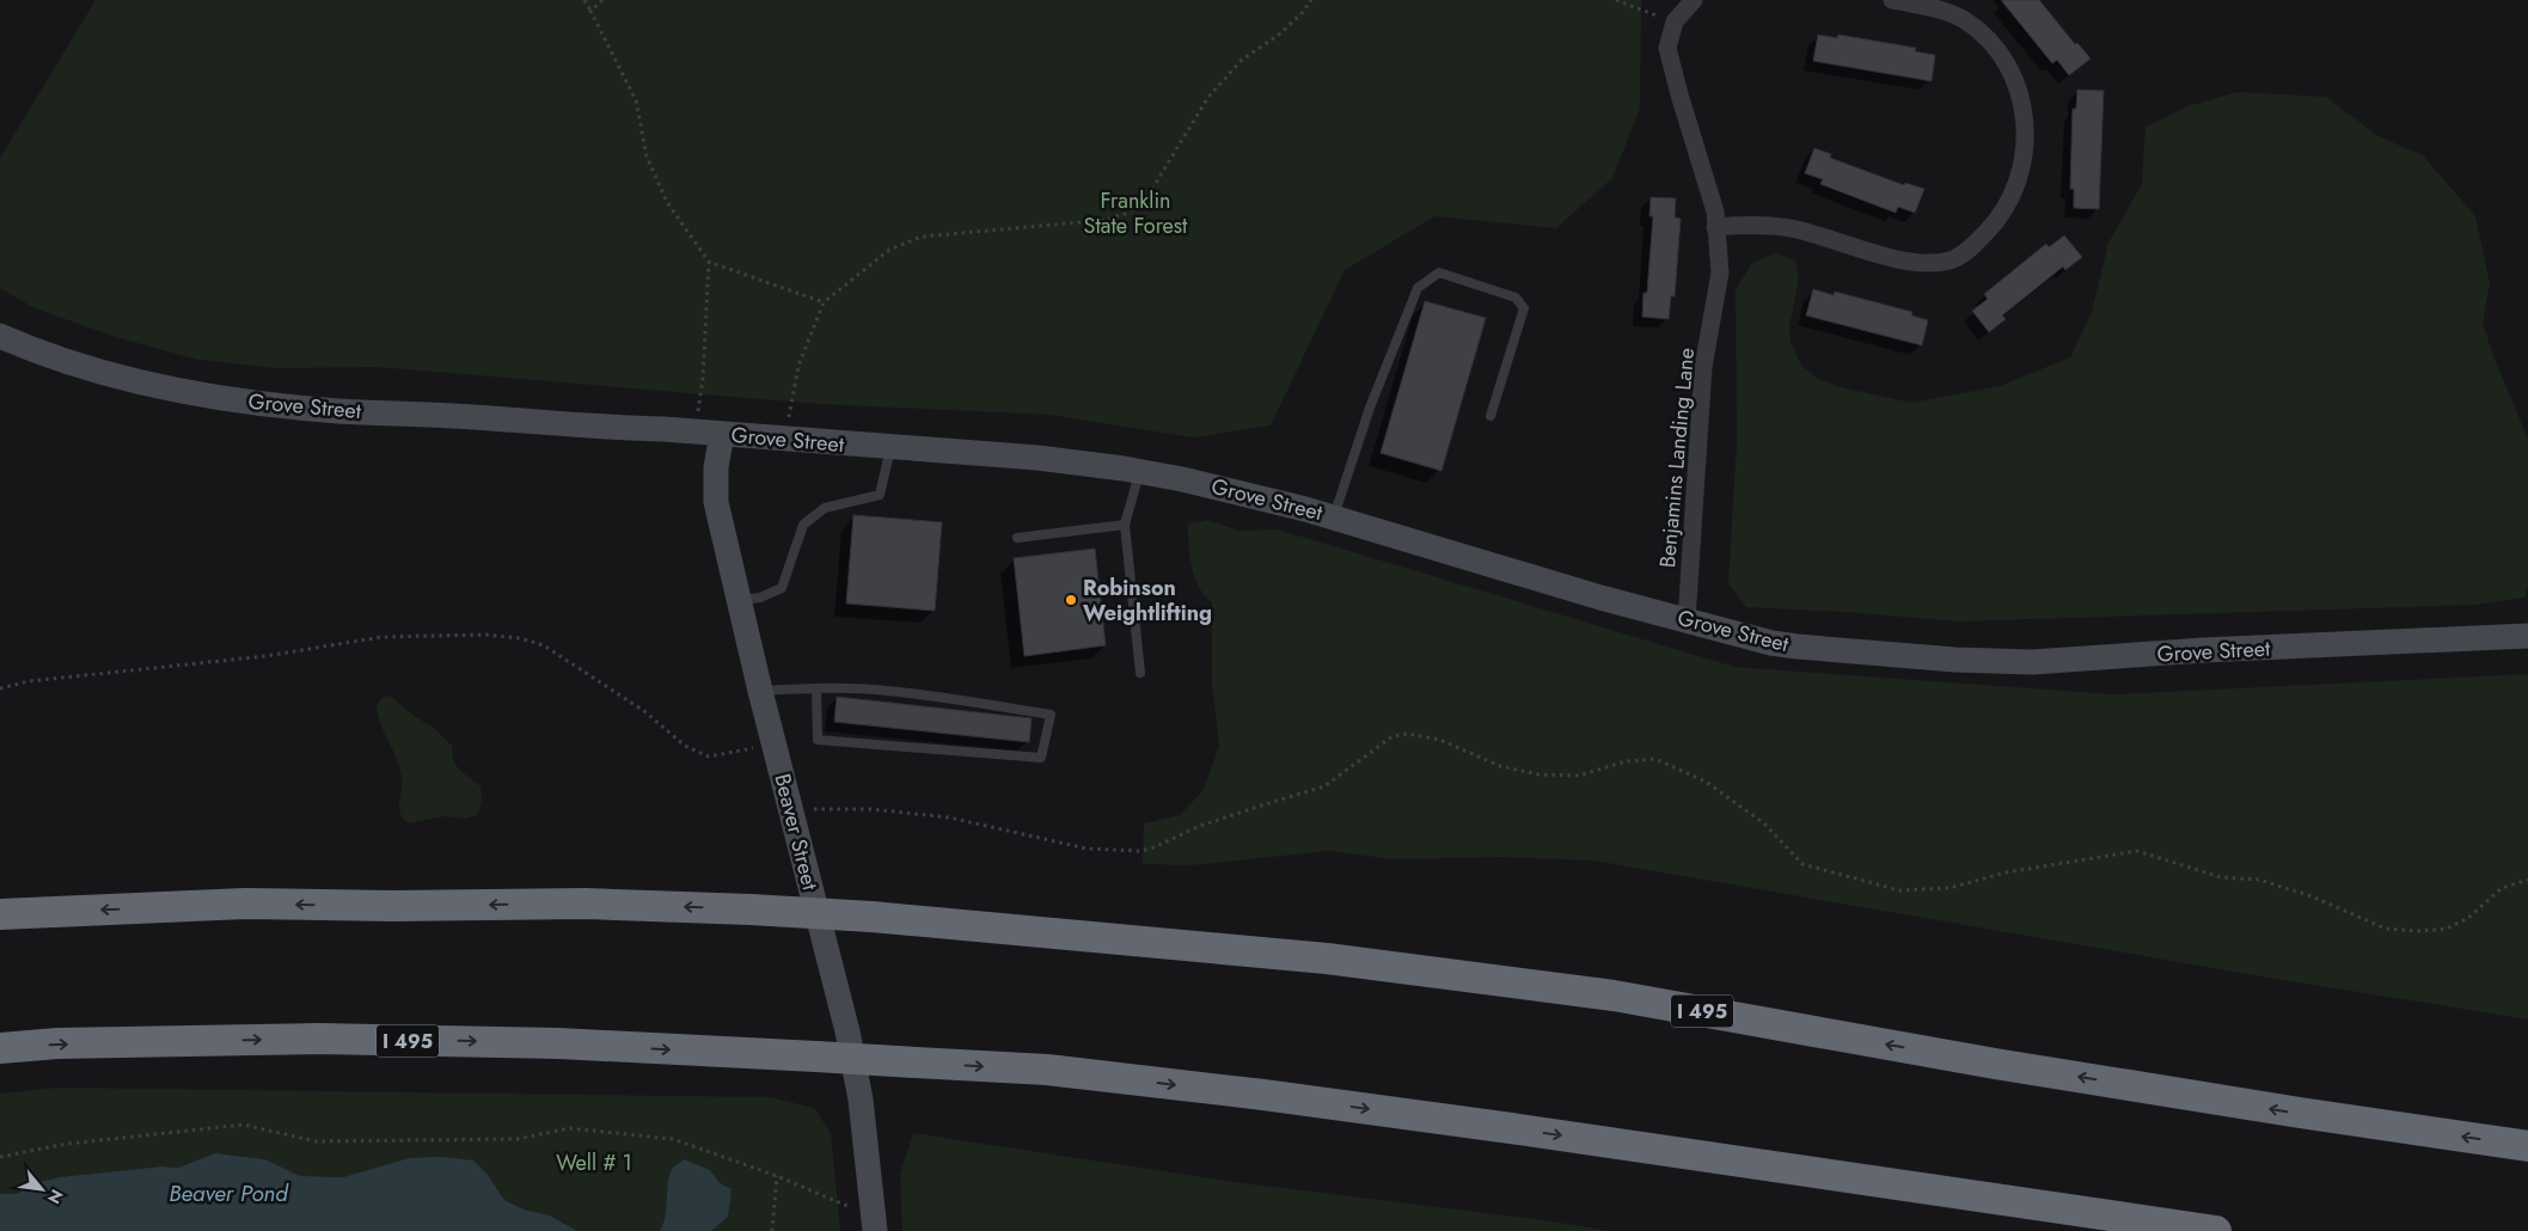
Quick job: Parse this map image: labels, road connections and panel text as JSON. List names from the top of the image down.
{
  "streets": {
    "highway": ["I 495"],
    "main road": ["Grove Street", "Beaver Street"],
    "street": ["Benjamins Landing Lane"]
  },
  "crossings": [
    ["Grove Street", "Benjamins Landing Lane"],
    ["Grove Street", "Beaver Street"]
  ],
  "water": ["Beaver Pond"],
  "parks": ["Franklin State Forest", "Well # 1"],
  "places": ["Robinson Weightlifting"],
  "north": "bottom right"
}
